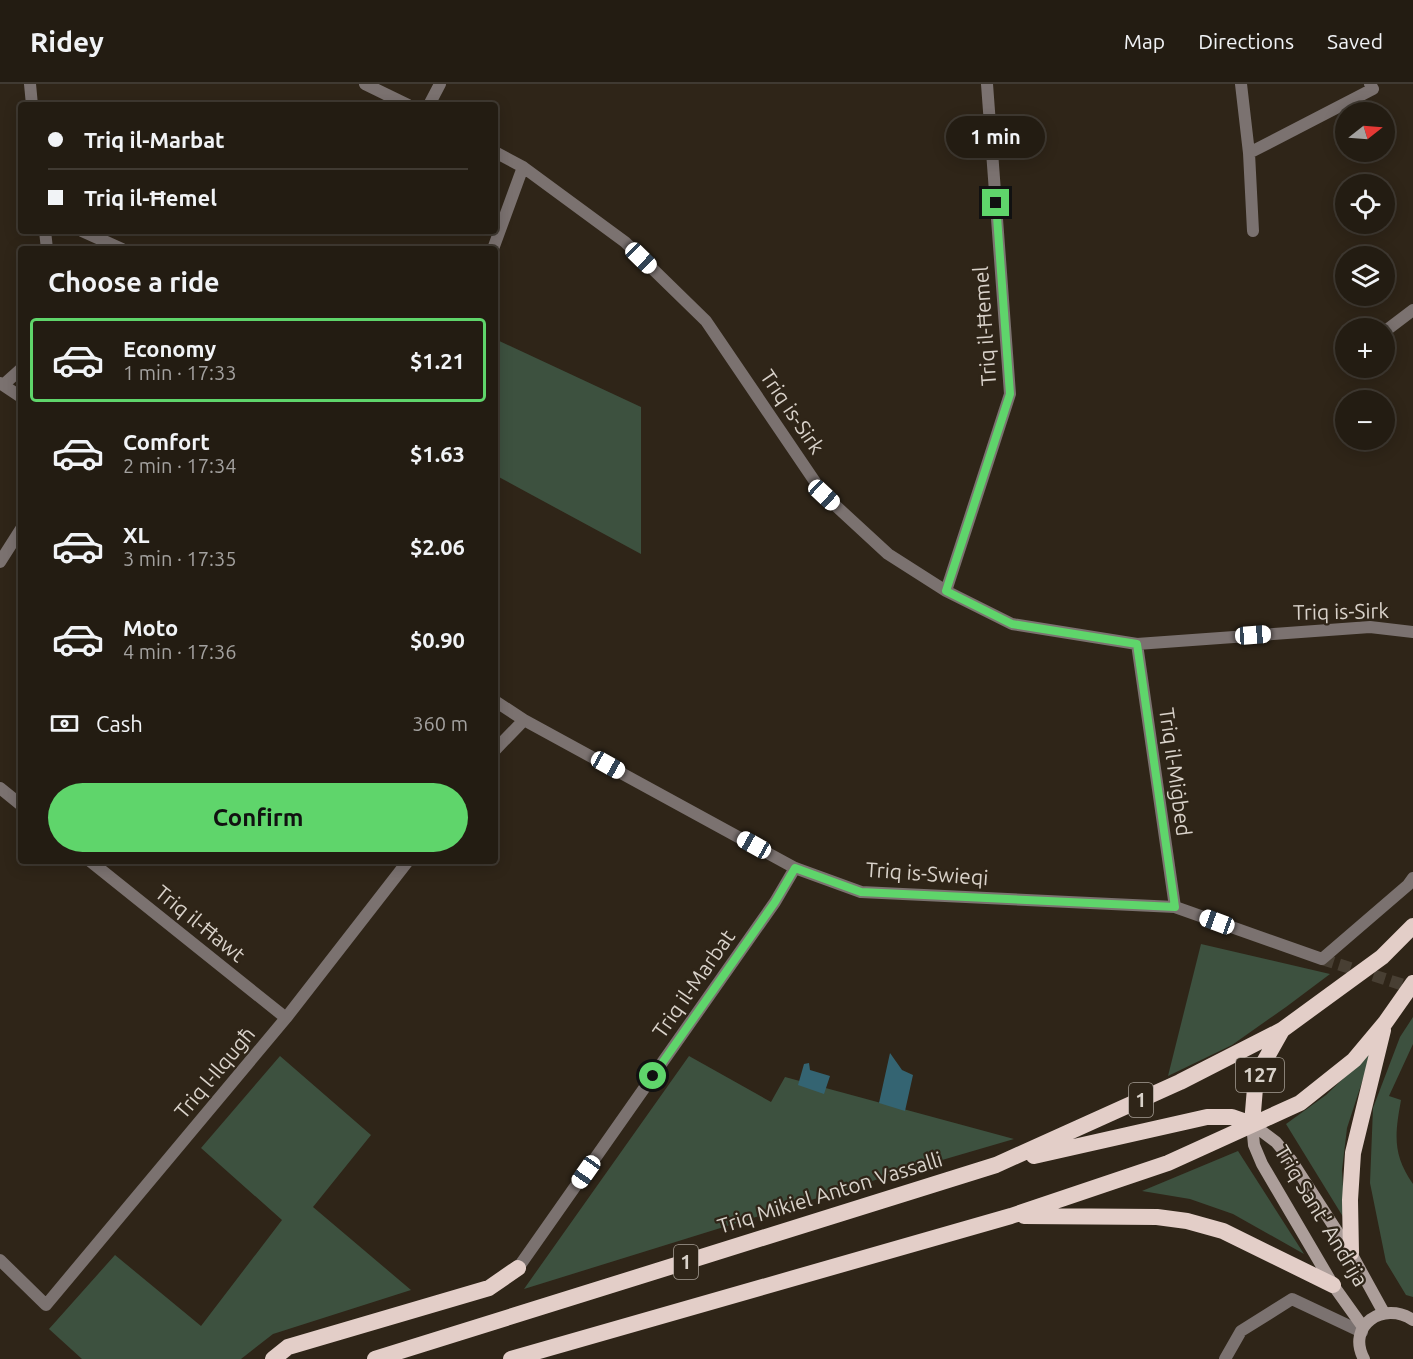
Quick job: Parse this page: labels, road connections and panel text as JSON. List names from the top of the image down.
{
  "streets": {
    "highway": [
      "127",
      "1",
      "Triq Mikiel Anton Vassalli",
      "Triq Sant' Andrija"
    ],
    "street": [
      "Triq il-Ħemel",
      "Triq is-Sirk",
      "Triq il-Miġbed",
      "Triq is-Swieqi",
      "Triq il-Ħawt",
      "Triq il-Marbat",
      "Triq l-Ilqugħ"
    ]
  },
  "crossings": [
    ["Triq il-Ħemel", "Triq is-Sirk"],
    ["Triq is-Sirk", "Triq il-Miġbed"],
    ["Triq il-Miġbed", "Triq is-Swieqi"],
    ["Triq is-Swieqi", "Triq il-Marbat"],
    ["Triq il-Ħawt", "Triq l-Ilqugħ"],
    ["127", "1"],
    ["127", "Triq Mikiel Anton Vassalli"],
    ["127", "Triq Sant' Andrija"],
    ["1", "Triq Mikiel Anton Vassalli"]
  ],
  "north": "right",
  "page": {
    "header": "Ridey",
    "nav": ["Map", "Directions", "Saved"],
    "map_buttons": ["+", "−"],
    "banner": ["Triq il-Marbat", "Triq il-Ħemel"],
    "bubble": "1 min",
    "heading": "Choose a ride",
    "list": [
      {
        "name": "Economy",
        "note": "1 min · 17:33",
        "value": "$1.21"
      },
      {
        "name": "Comfort",
        "note": "2 min · 17:34",
        "value": "$1.63"
      },
      {
        "name": "XL",
        "note": "3 min · 17:35",
        "value": "$2.06"
      },
      {
        "name": "Moto",
        "note": "4 min · 17:36",
        "value": "$0.90"
      }
    ],
    "pay": ["Cash", "360 m"],
    "buttons": "Confirm"
  }
}
